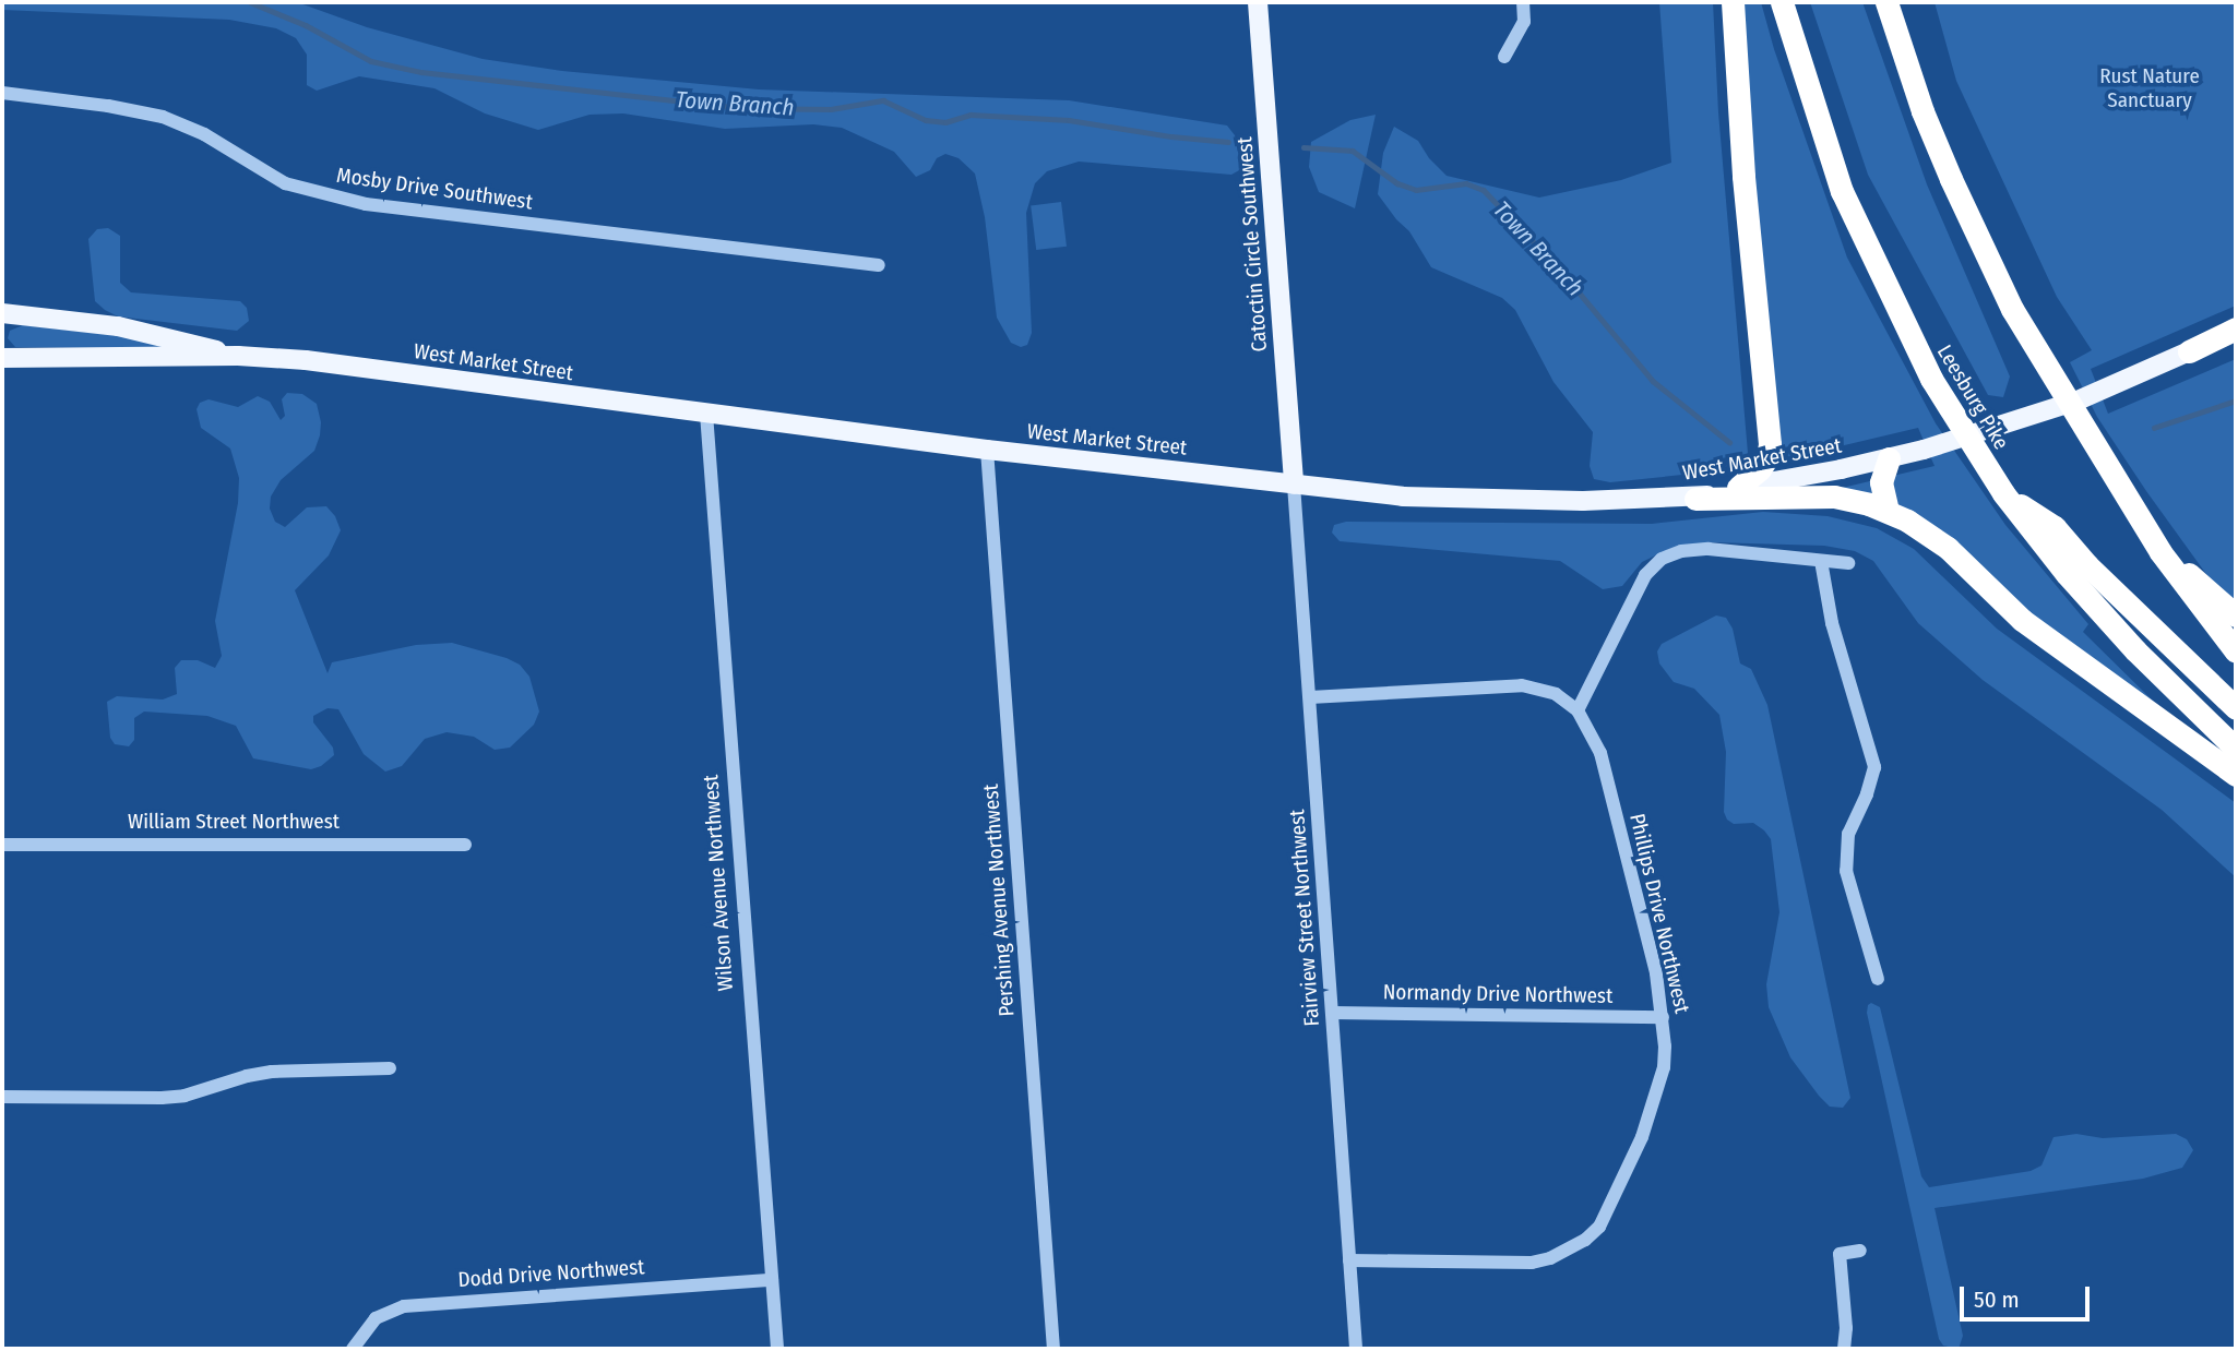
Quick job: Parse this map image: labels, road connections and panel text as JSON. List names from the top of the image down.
{
  "streets": {
    "highway": ["Leesburg Pike"],
    "main road": ["Catoctin Circle Southwest", "West Market Street"],
    "street": [
      "Mosby Drive Southwest",
      "William Street Northwest",
      "Wilson Avenue Northwest",
      "Pershing Avenue Northwest",
      "Phillips Drive Northwest",
      "Fairview Street Northwest",
      "Normandy Drive Northwest",
      "Dodd Drive Northwest"
    ]
  },
  "crossings": [
    ["Catoctin Circle Southwest", "West Market Street"],
    ["Catoctin Circle Southwest", "Fairview Street Northwest"],
    ["West Market Street", "Wilson Avenue Northwest"],
    ["West Market Street", "Pershing Avenue Northwest"],
    ["West Market Street", "Fairview Street Northwest"],
    ["Wilson Avenue Northwest", "Dodd Drive Northwest"],
    ["Phillips Drive Northwest", "Fairview Street Northwest"],
    ["Phillips Drive Northwest", "Normandy Drive Northwest"],
    ["Fairview Street Northwest", "Normandy Drive Northwest"]
  ],
  "water": ["Town Branch"],
  "parks": ["Rust Nature Sanctuary"],
  "scale_bar": "50 m"
}
